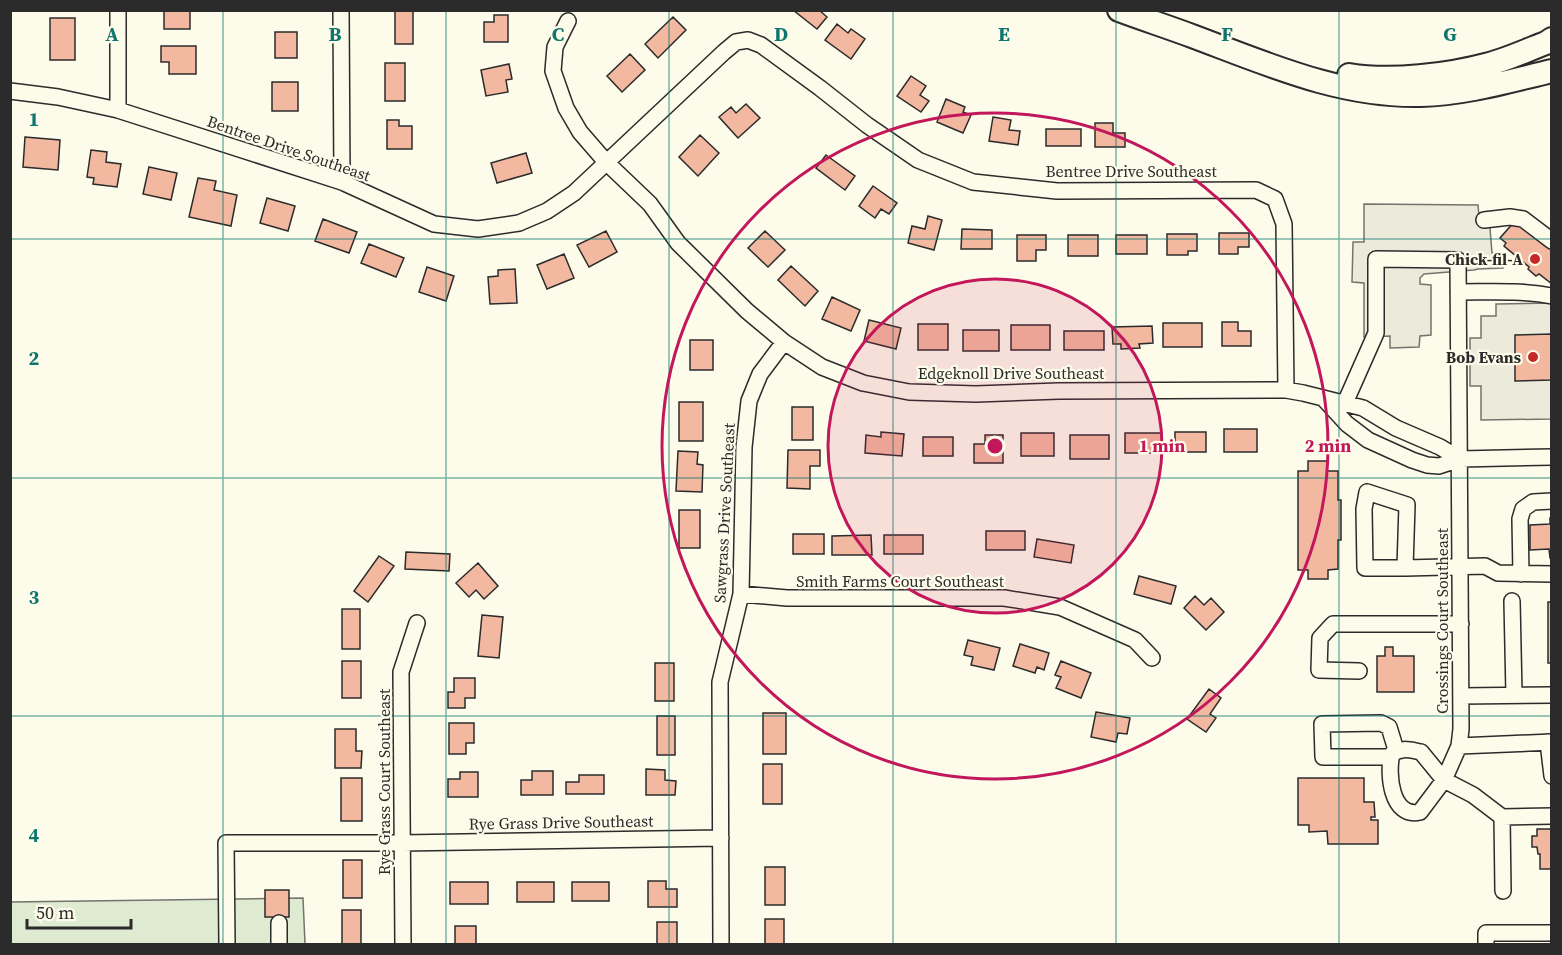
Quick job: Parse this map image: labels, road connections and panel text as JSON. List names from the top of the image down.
{
  "streets": {
    "street": [
      "Bentree Drive Southeast",
      "Edgeknoll Drive Southeast",
      "Sawgrass Drive Southeast",
      "Smith Farms Court Southeast",
      "Crossings Court Southeast",
      "Rye Grass Court Southeast",
      "Rye Grass Drive Southeast"
    ]
  },
  "crossings": [
    ["Bentree Drive Southeast", "Edgeknoll Drive Southeast"],
    ["Edgeknoll Drive Southeast", "Sawgrass Drive Southeast"],
    ["Edgeknoll Drive Southeast", "Crossings Court Southeast"],
    ["Sawgrass Drive Southeast", "Smith Farms Court Southeast"],
    ["Sawgrass Drive Southeast", "Rye Grass Drive Southeast"],
    ["Rye Grass Court Southeast", "Rye Grass Drive Southeast"]
  ],
  "places": ["Chick-fil-A", "Bob Evans"],
  "scale_bar": "50 m",
  "grid": {
    "columns": [
      "A",
      "B",
      "C",
      "D",
      "E",
      "F",
      "G"
    ],
    "rows": [
      "1",
      "2",
      "3",
      "4"
    ]
  },
  "rings": ["1 min", "2 min"]
}
